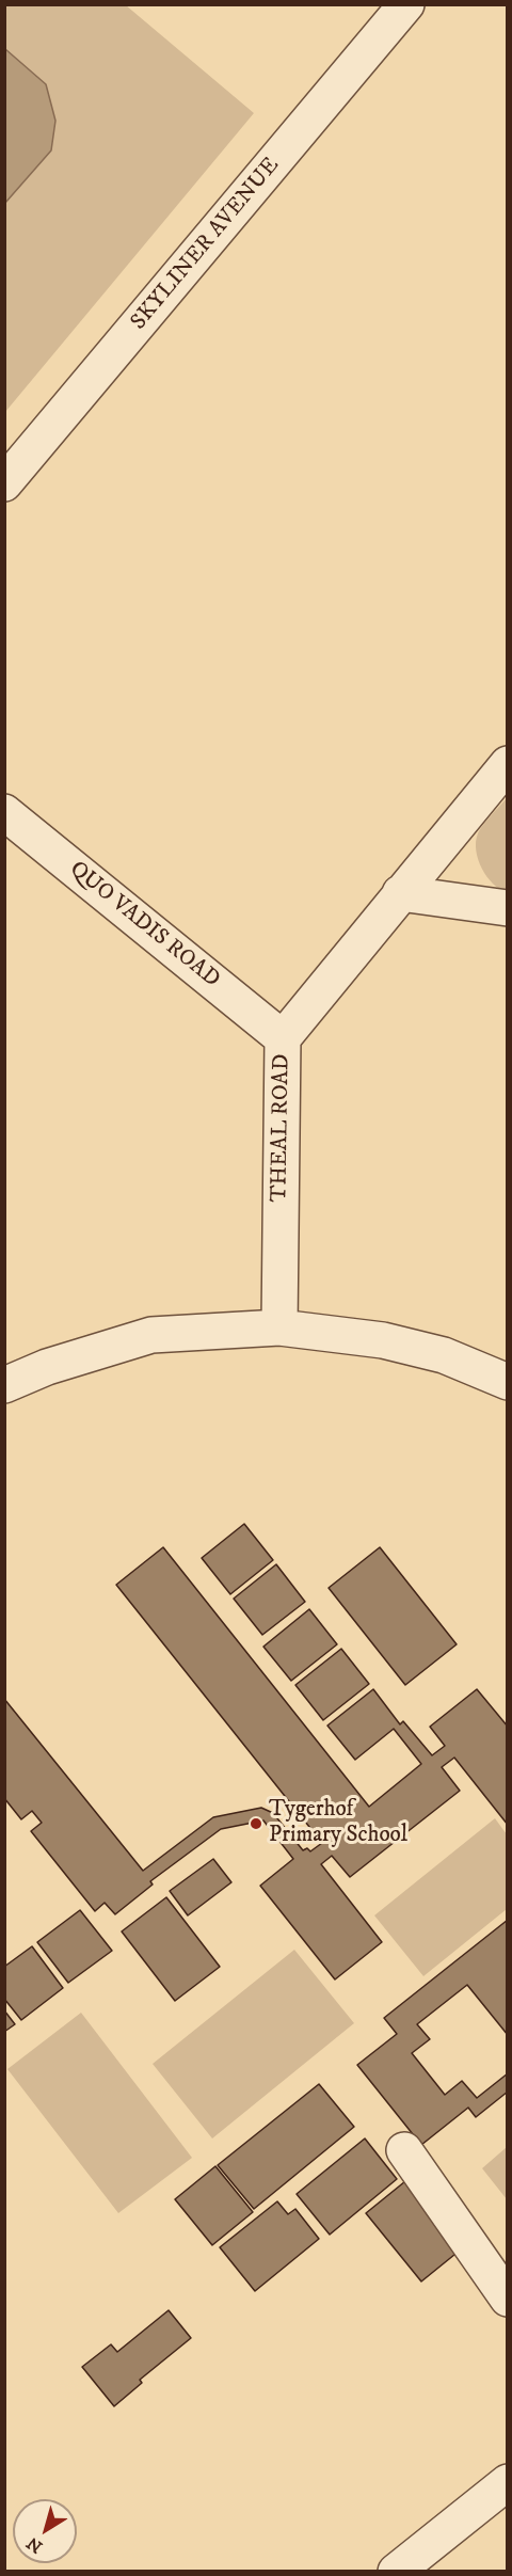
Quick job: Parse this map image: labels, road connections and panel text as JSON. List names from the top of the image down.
{
  "streets": {
    "street": ["SKYLINER AVENUE", "QUO VADIS ROAD", "THEAL ROAD"]
  },
  "crossings": [
    ["QUO VADIS ROAD", "THEAL ROAD"]
  ],
  "places": ["Tygerhof Primary School"],
  "north": "bottom left"
}
